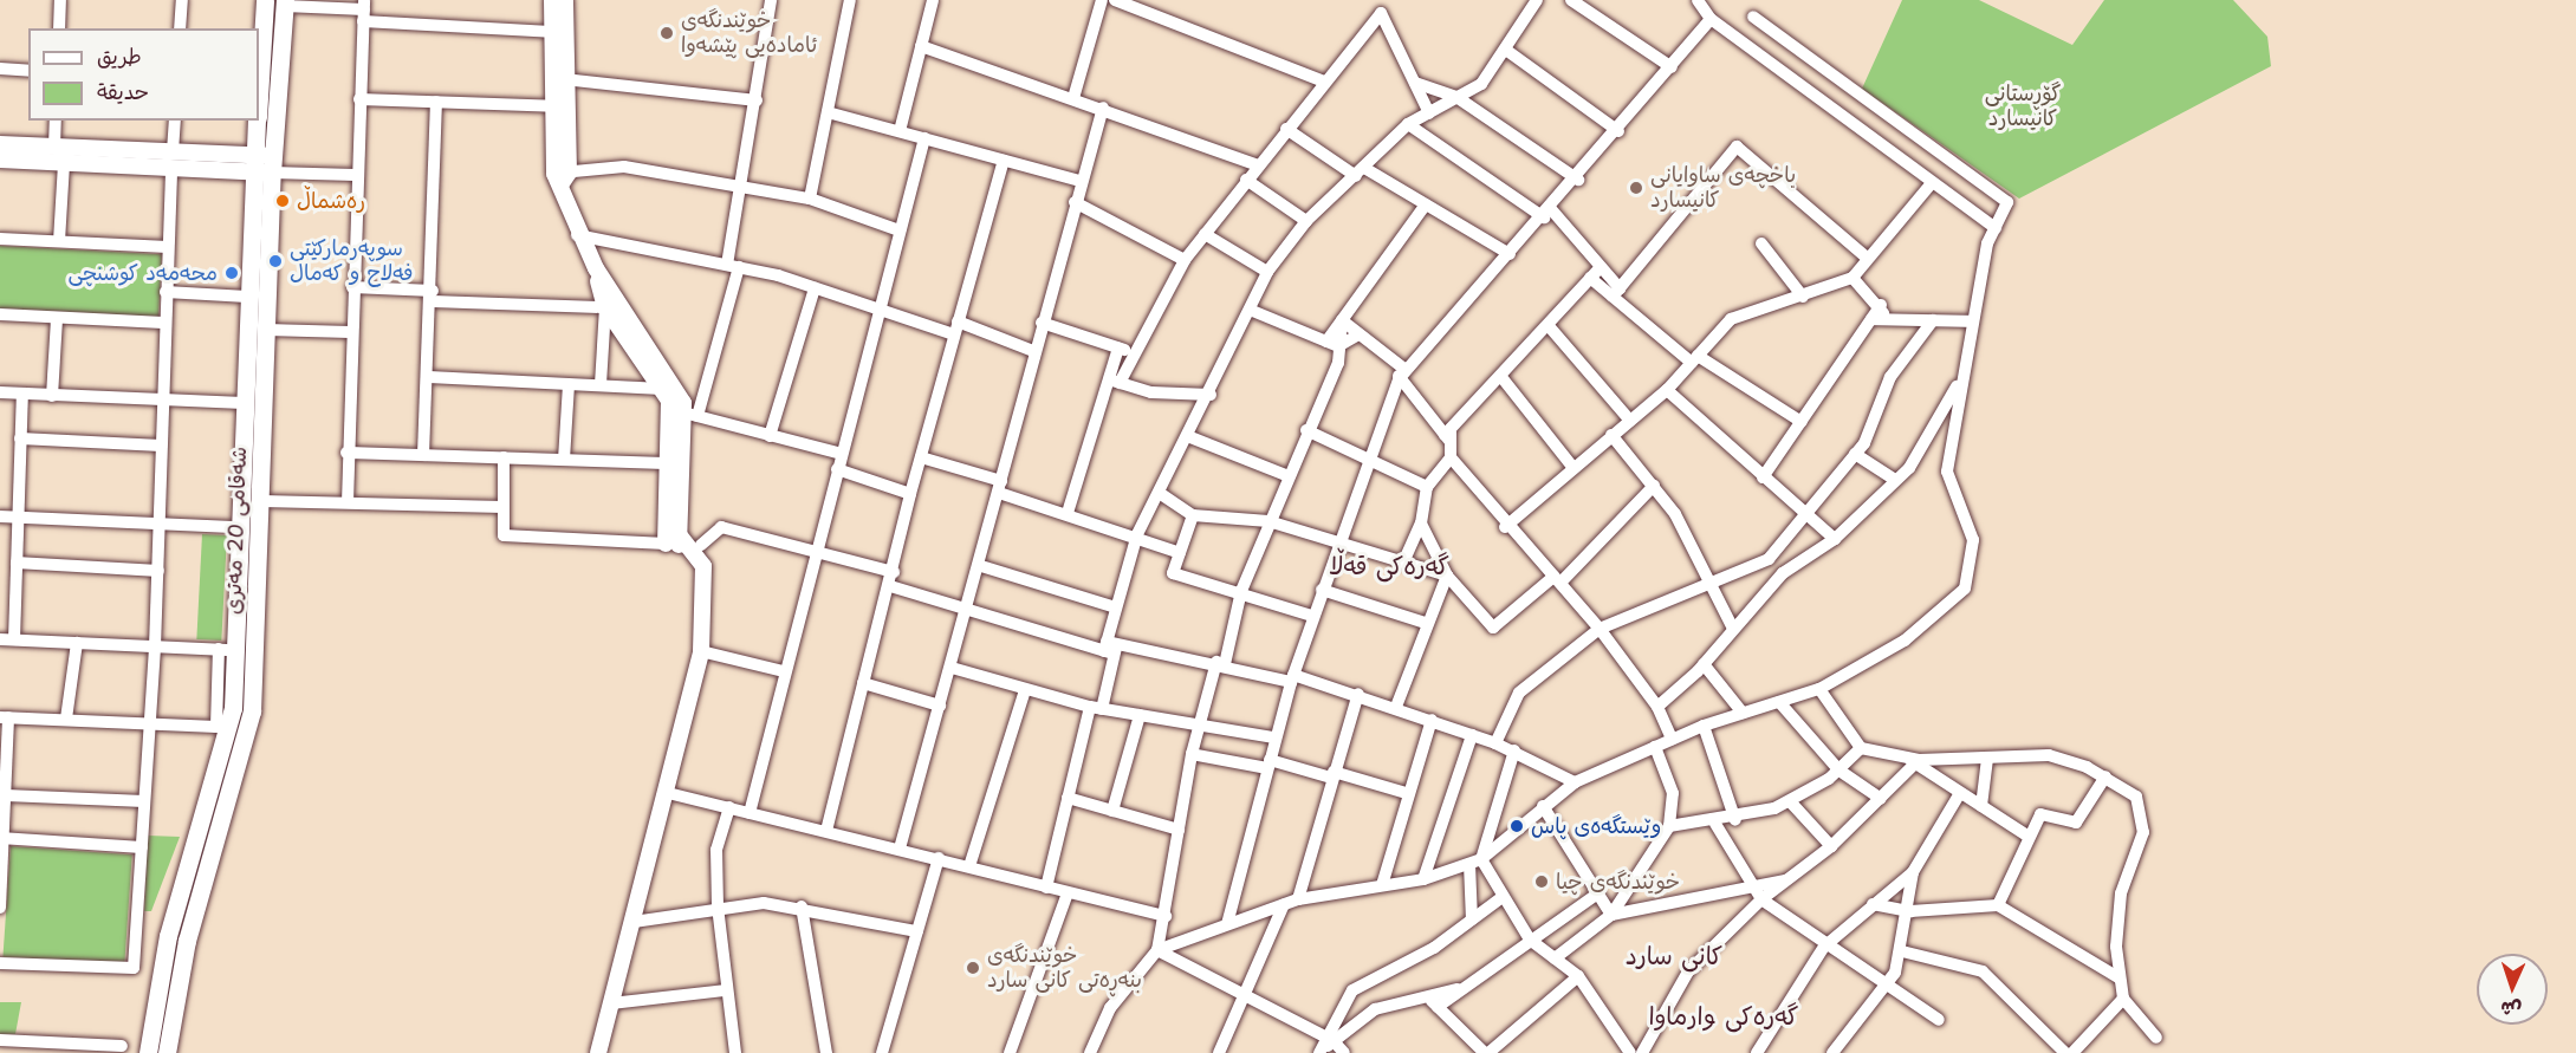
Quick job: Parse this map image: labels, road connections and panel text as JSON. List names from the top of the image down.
{
  "streets": {
    "main road": ["شەقامی 20 مەتری"]
  },
  "districts": ["گەرەکی قەڵا", "کانی سارد", "گەرەکی وارماوا"],
  "parks": ["گۆڕستانی کانیسارد"],
  "places": [
    "خوێندنگەی ئامادەیی پێشەوا",
    "باخچەی ساوایانی کانیسارد",
    "رەشماڵ",
    "سوپەرمارکێتی فەلاح و کەمال",
    "محەمەد کوشنچی",
    "وێستگەەی پاس",
    "خوێندنگەی چیا",
    "خوێندنگەی بنەڕەتی کانی سارد"
  ],
  "legend": ["طريق", "حديقة"],
  "north": "bottom"
}
